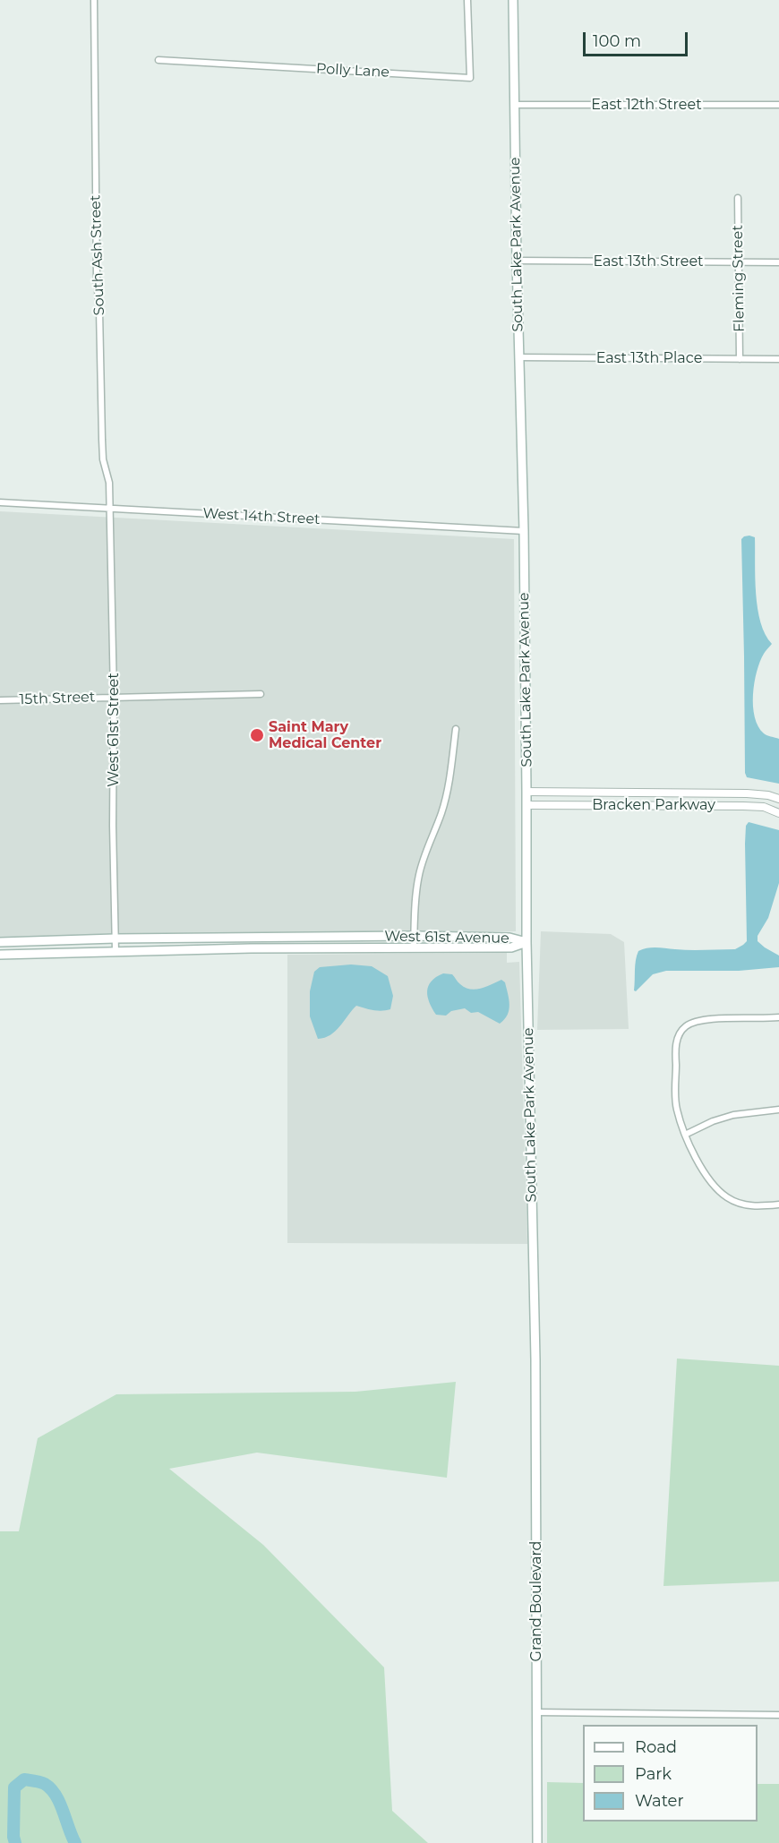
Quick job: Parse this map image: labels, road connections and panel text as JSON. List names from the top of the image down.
{
  "streets": {
    "main road": ["South Lake Park Avenue", "West 61st Avenue", "Grand Boulevard"],
    "street": [
      "Polly Lane",
      "East 12th Street",
      "South Ash Street",
      "East 13th Street",
      "Fleming Street",
      "East 13th Place",
      "West 14th Street",
      "15th Street",
      "West 61st Street",
      "Bracken Parkway"
    ]
  },
  "crossings": [
    ["East 12th Street", "South Lake Park Avenue"],
    ["South Lake Park Avenue", "East 13th Street"],
    ["South Lake Park Avenue", "East 13th Place"],
    ["South Lake Park Avenue", "West 14th Street"],
    ["South Lake Park Avenue", "Bracken Parkway"],
    ["South Lake Park Avenue", "West 61st Avenue"],
    ["South Lake Park Avenue", "Grand Boulevard"],
    ["South Ash Street", "West 14th Street"],
    ["South Ash Street", "West 61st Street"],
    ["East 13th Street", "Fleming Street"],
    ["Fleming Street", "East 13th Place"],
    ["West 14th Street", "West 61st Street"],
    ["15th Street", "West 61st Street"],
    ["West 61st Street", "West 61st Avenue"]
  ],
  "places": ["Saint Mary Medical Center"],
  "legend": ["Road", "Park", "Water"],
  "scale_bar": "100 m"
}
